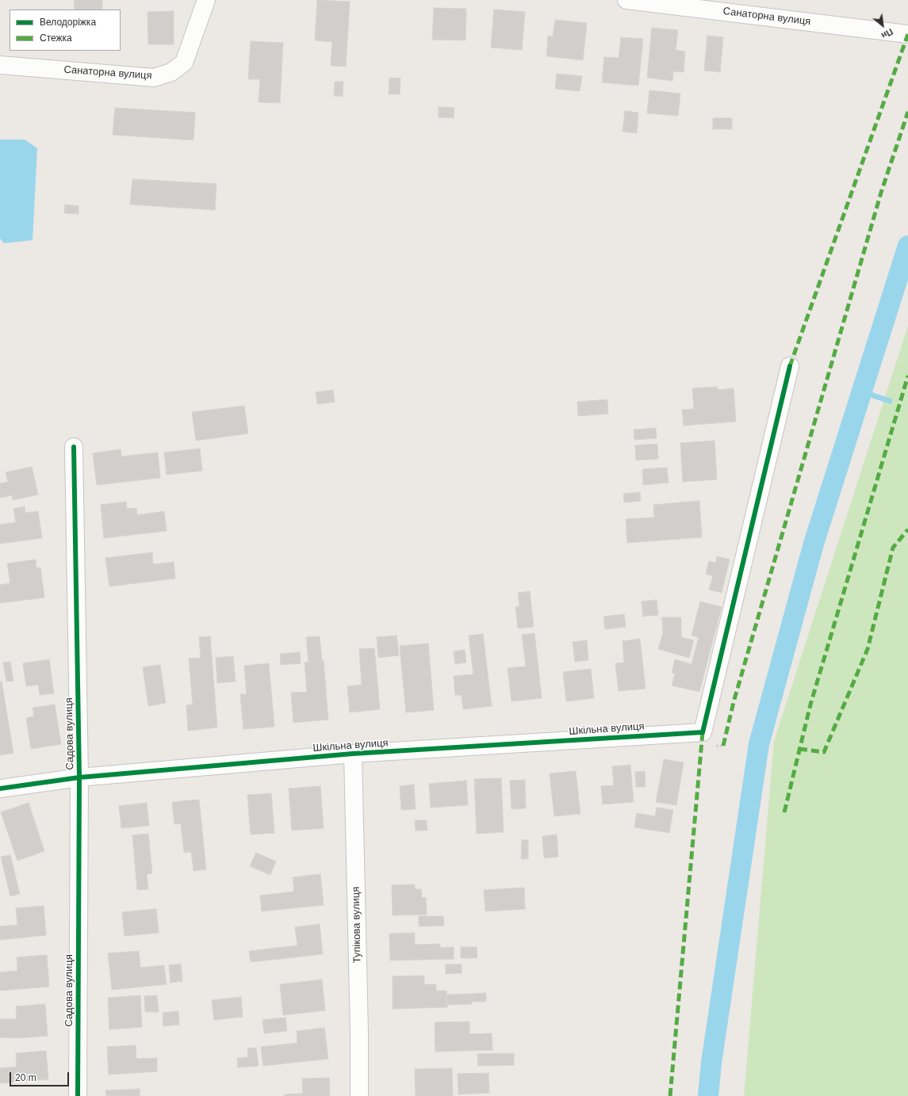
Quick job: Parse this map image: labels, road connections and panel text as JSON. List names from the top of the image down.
{
  "streets": {
    "street": [
      "Санаторна вулиця",
      "Шкільна вулиця",
      "Садова вулиця",
      "Тупікова вулиця"
    ]
  },
  "crossings": [
    ["Шкільна вулиця", "Садова вулиця"],
    ["Шкільна вулиця", "Тупікова вулиця"]
  ],
  "legend": ["Велодоріжка", "Стежка"],
  "scale_bar": "20 m",
  "north": "bottom right"
}
